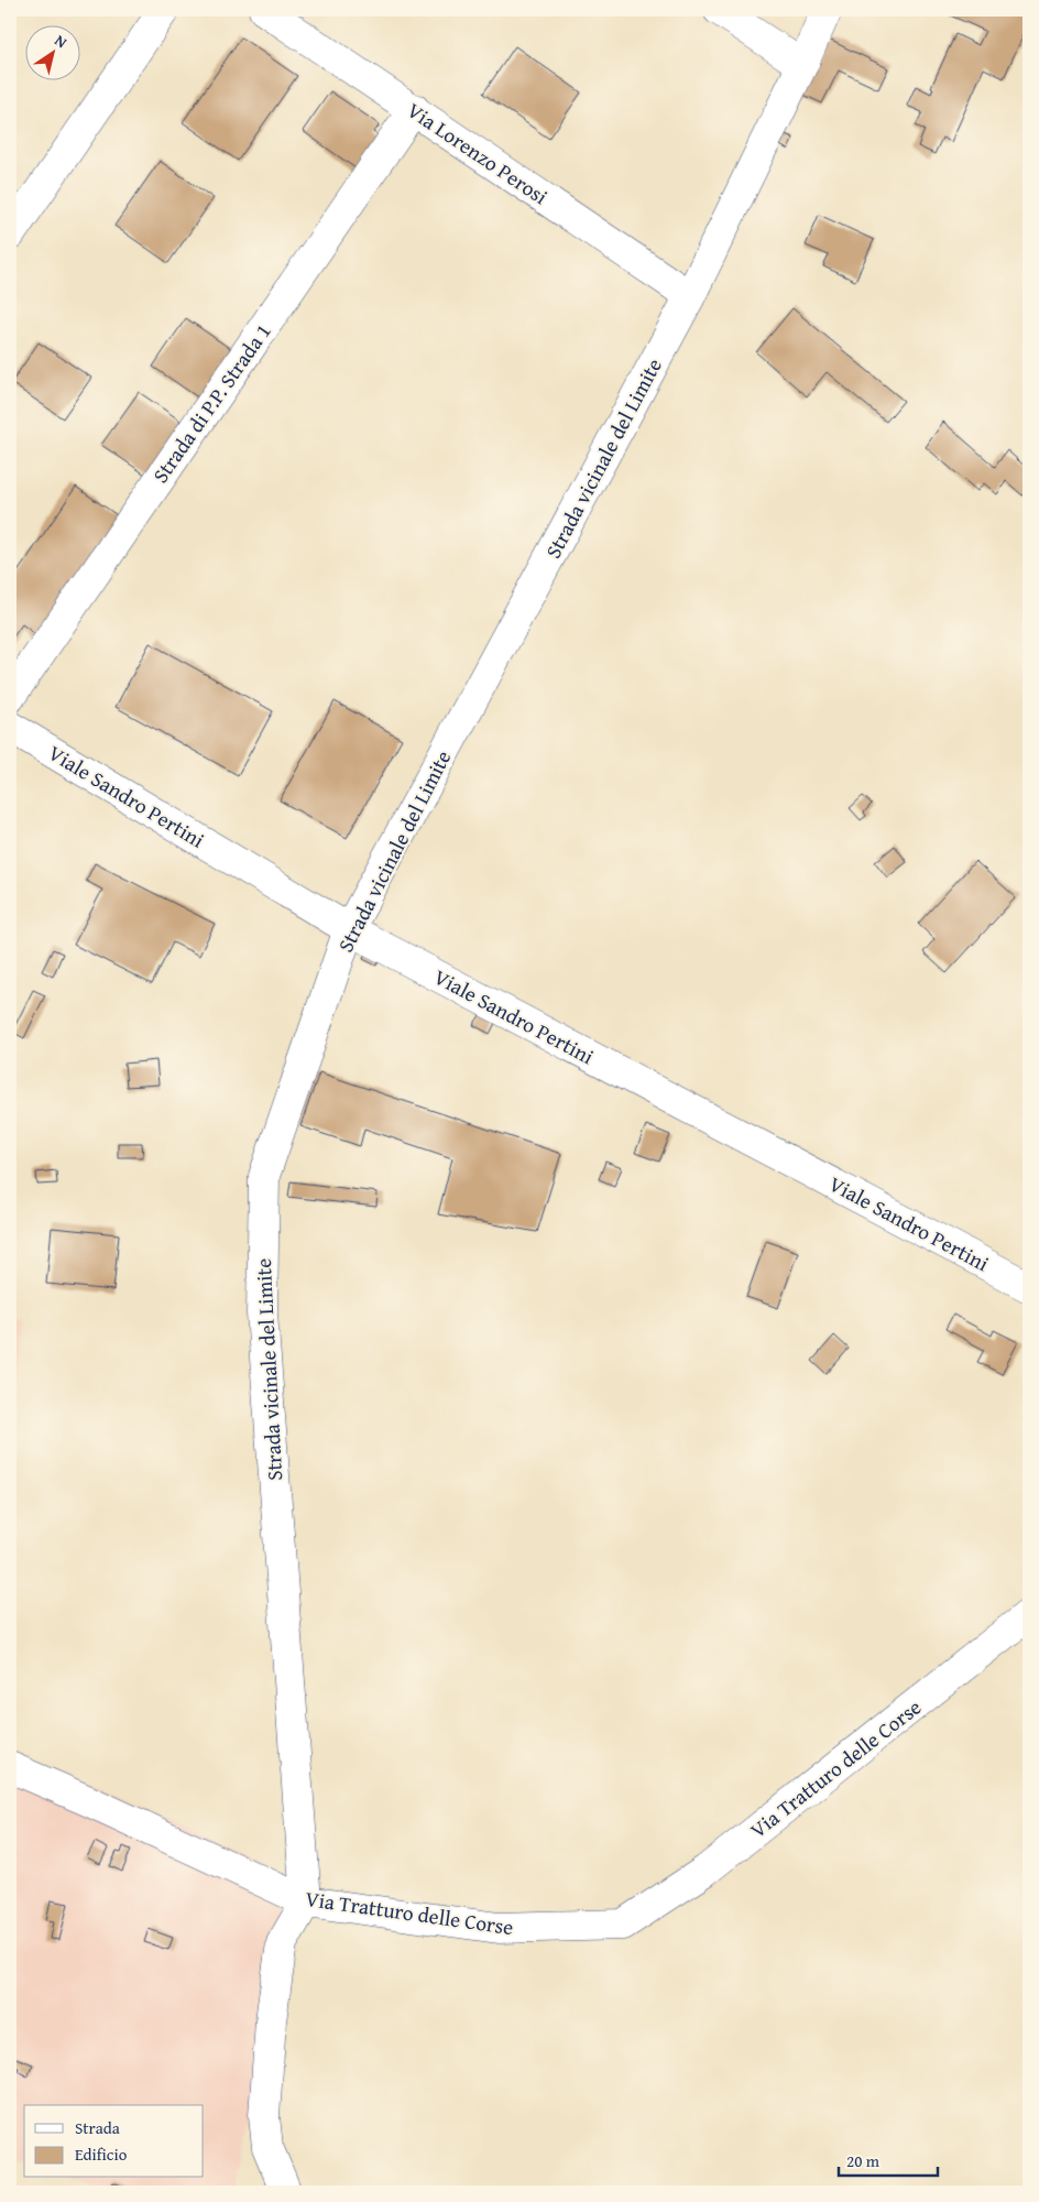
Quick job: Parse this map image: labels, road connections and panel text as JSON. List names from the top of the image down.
{
  "streets": {
    "street": [
      "Via Lorenzo Perosi",
      "Strada di P.P. Strada 1",
      "Strada vicinale del Limite",
      "Viale Sandro Pertini",
      "Via Tratturo delle Corse"
    ]
  },
  "crossings": [
    ["Via Lorenzo Perosi", "Strada di P.P. Strada 1"],
    ["Via Lorenzo Perosi", "Strada vicinale del Limite"],
    ["Strada vicinale del Limite", "Viale Sandro Pertini"],
    ["Strada vicinale del Limite", "Via Tratturo delle Corse"]
  ],
  "legend": ["Strada", "Edificio"],
  "scale_bar": "20 m",
  "north": "top right"
}
